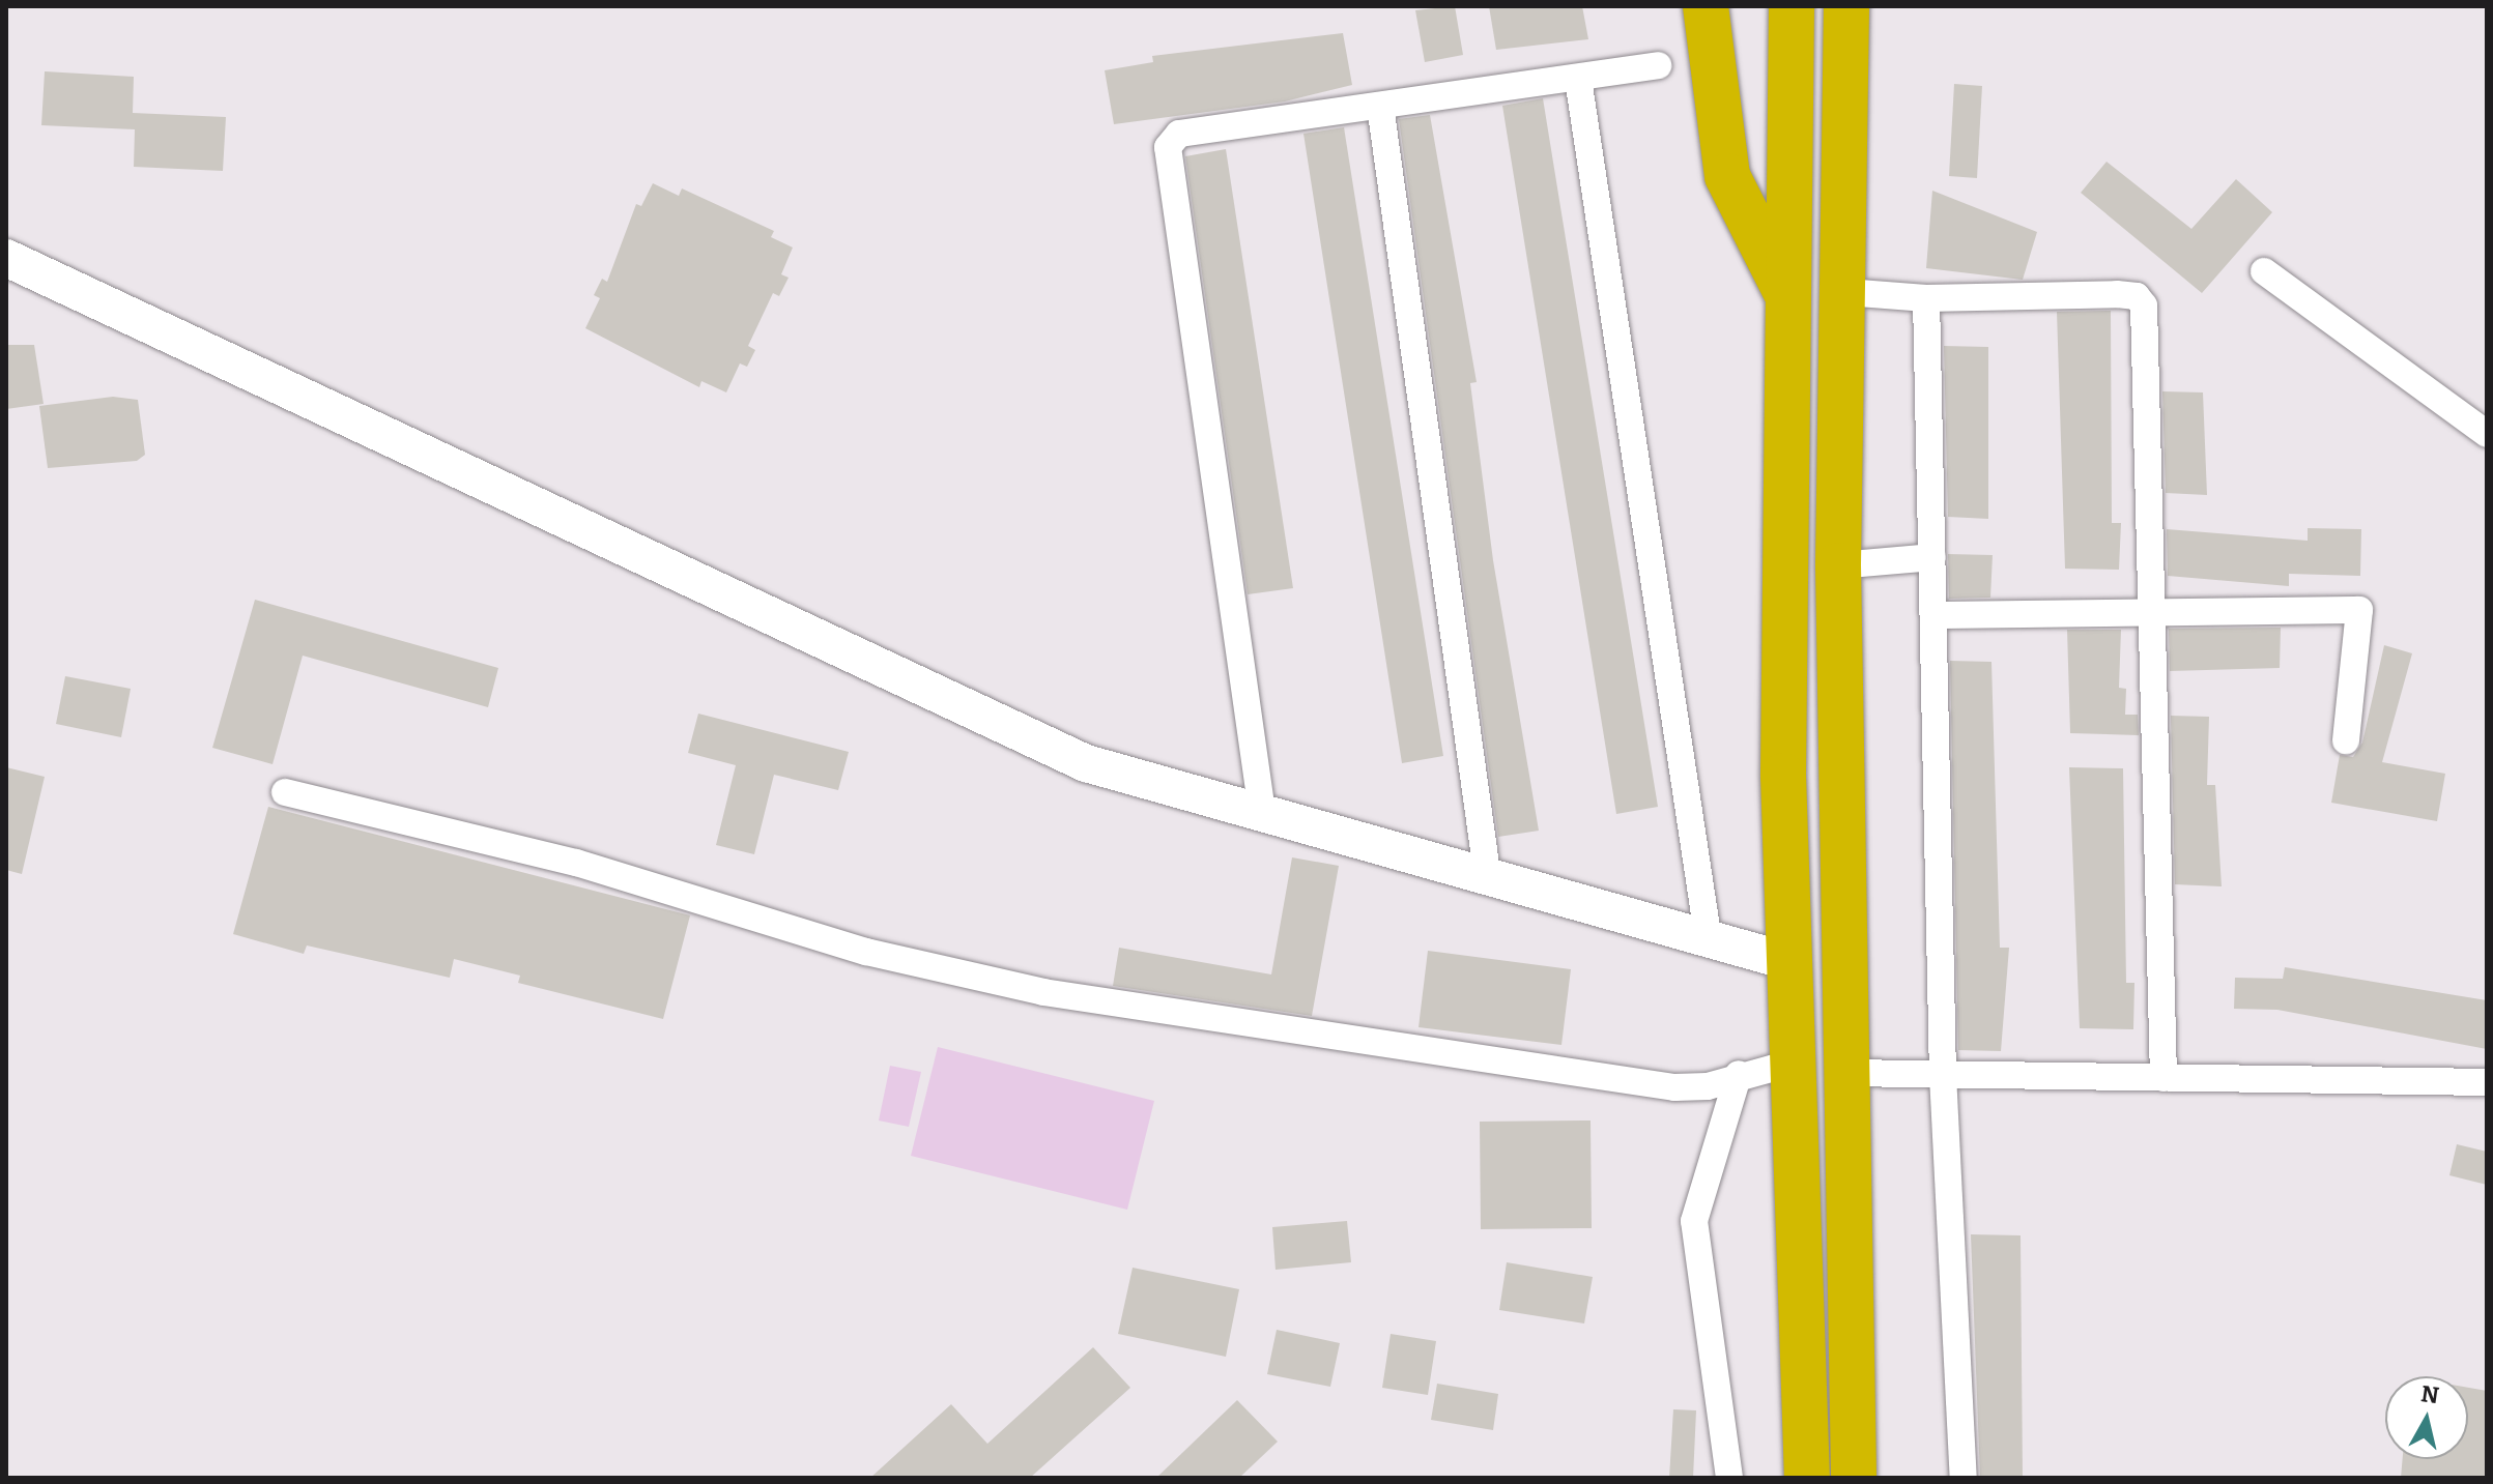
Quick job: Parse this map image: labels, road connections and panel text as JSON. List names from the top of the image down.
{
  "north": "top"
}
